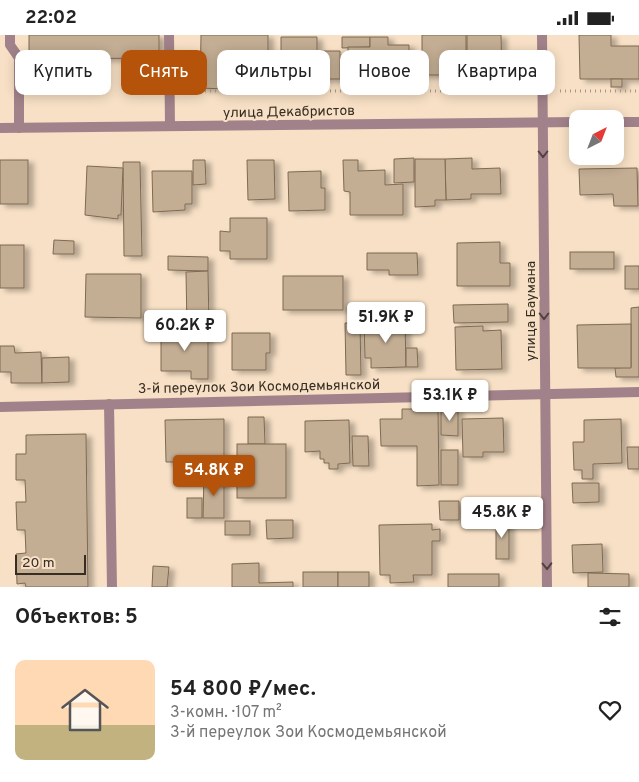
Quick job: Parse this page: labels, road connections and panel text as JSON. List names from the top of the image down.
{
  "streets": {
    "street": ["улица Декабристов", "улица Баумана", "3-й переулок Зои Космодемьянской"]
  },
  "crossings": [
    ["улица Декабристов", "улица Баумана"],
    ["улица Баумана", "3-й переулок Зои Космодемьянской"]
  ],
  "one_way": ["улица Баумана"],
  "scale_bar": "20 m",
  "north": "top right",
  "page": {
    "status": "22:02",
    "chip": [
      "Купить",
      "Снять",
      "Фильтры",
      "Новое",
      "Квартира"
    ],
    "price": [
      "51.9K ₽",
      "60.2K ₽",
      "53.1K ₽",
      "54.8K ₽",
      "45.8K ₽"
    ],
    "scale": "20 m",
    "heading": "Объектов: 5",
    "list": [
      {
        "name": "54 800 ₽/мес.",
        "note": "3-комн. · 107 m² · 3-й переулок Зои Космодемьянской"
      }
    ]
  }
}
